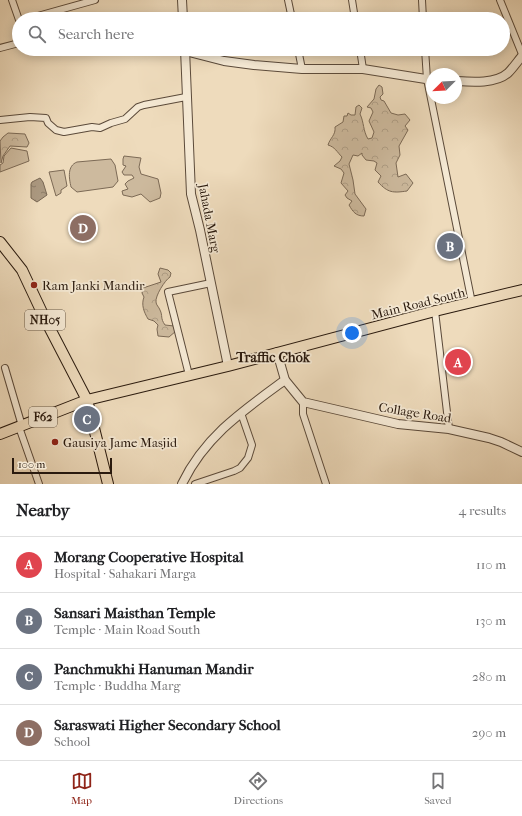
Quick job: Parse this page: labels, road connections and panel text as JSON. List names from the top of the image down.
{
  "streets": {
    "main road": ["Main Road South", "NH05", "F62"],
    "street": ["Jahada Marg", "Collage Road"]
  },
  "crossings": [
    ["Jahada Marg", "Main Road South"],
    ["Main Road South", "NH05"],
    ["Main Road South", "F62"],
    ["NH05", "F62"]
  ],
  "districts": ["Traffic Chok"],
  "places": ["Ram Janki Mandir", "Gausiya Jame Masjid"],
  "scale_bar": "100 m",
  "north": "bottom left",
  "page": {
    "search": "Search here",
    "pins": [
      "D",
      "B",
      "A",
      "C"
    ],
    "scale": "100 m",
    "heading": ["Nearby", "4 results"],
    "list": [
      {
        "mark": "A",
        "name": "Morang Cooperative Hospital",
        "note": "Hospital · Sahakari Marga",
        "value": "110 m"
      },
      {
        "mark": "B",
        "name": "Sansari Maisthan Temple",
        "note": "Temple · Main Road South",
        "value": "130 m"
      },
      {
        "mark": "C",
        "name": "Panchmukhi Hanuman Mandir",
        "note": "Temple · Buddha Marg",
        "value": "280 m"
      },
      {
        "mark": "D",
        "name": "Saraswati Higher Secondary School",
        "note": "School",
        "value": "290 m"
      }
    ],
    "nav": ["Map", "Directions", "Saved"]
  }
}
